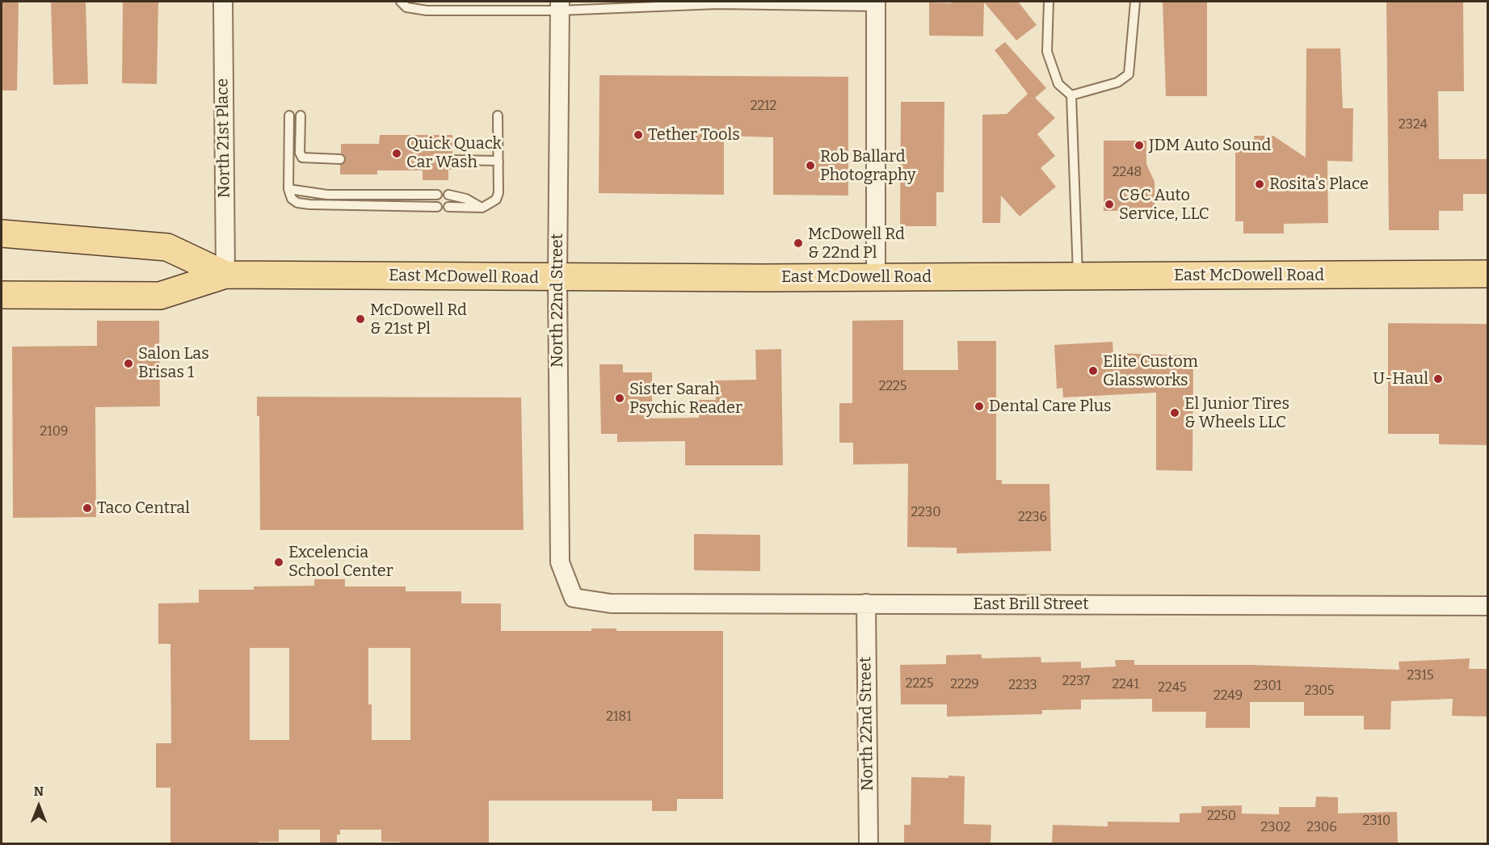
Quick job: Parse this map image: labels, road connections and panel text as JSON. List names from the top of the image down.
{
  "streets": {
    "main road": ["East McDowell Road"],
    "street": ["North 21st Place", "North 22nd Street", "East Brill Street"]
  },
  "crossings": [
    ["North 21st Place", "East McDowell Road"],
    ["East McDowell Road", "North 22nd Street"],
    ["North 22nd Street", "East Brill Street"]
  ],
  "places": [
    "Tether Tools",
    "JDM Auto Sound",
    "Quick Quack Car Wash",
    "Rob Ballard Photography",
    "Rosita's Place",
    "C&C Auto Service, LLC",
    "McDowell Rd & 22nd Pl",
    "McDowell Rd & 21st Pl",
    "Salon Las Brisas 1",
    "Elite Custom Glassworks",
    "U-Haul",
    "Sister Sarah Psychic Reader",
    "Dental Care Plus",
    "El Junior Tires & Wheels LLC",
    "Taco Central",
    "Excelencia School Center"
  ],
  "house_numbers": [
    "2212",
    "2324",
    "2248",
    "2225",
    "2109",
    "2230",
    "2236",
    "2315",
    "2237",
    "2225",
    "2229",
    "2241",
    "2233",
    "2301",
    "2245",
    "2305",
    "2249",
    "2181",
    "2250",
    "2310",
    "2302",
    "2306"
  ],
  "north": "top"
}
